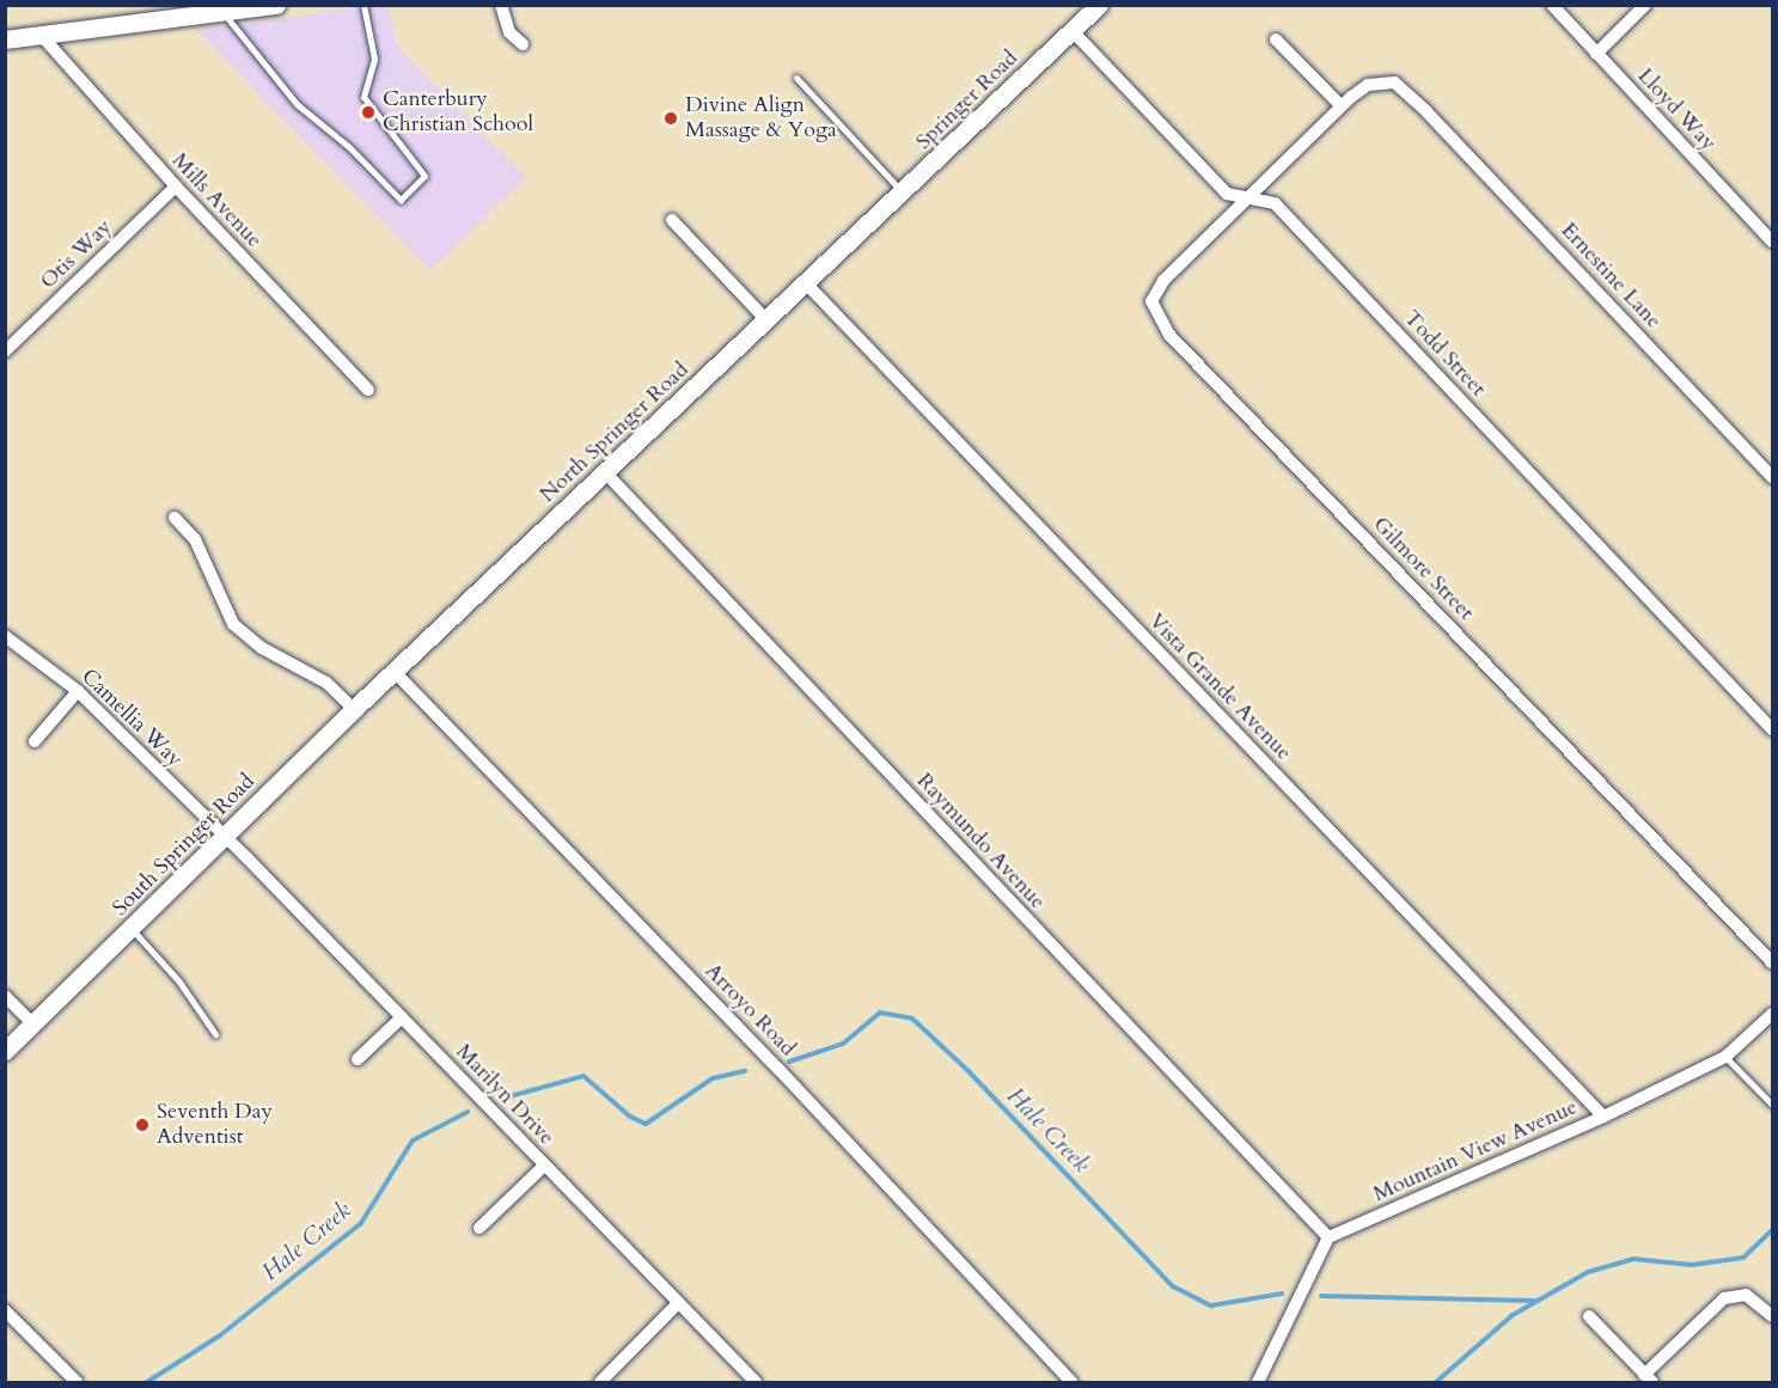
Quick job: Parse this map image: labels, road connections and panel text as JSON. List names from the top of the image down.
{
  "streets": {
    "street": [
      "Springer Road",
      "Lloyd Way",
      "Mills Avenue",
      "Otis Way",
      "Ernestine Lane",
      "Todd Street",
      "North Springer Road",
      "Gilmore Street",
      "Vista Grande Avenue",
      "Camellia Way",
      "Raymundo Avenue",
      "South Springer Road",
      "Arroyo Road",
      "Marilyn Drive",
      "Mountain View Avenue"
    ]
  },
  "crossings": [
    ["Springer Road", "Todd Street"],
    ["Springer Road", "North Springer Road"],
    ["Mills Avenue", "Otis Way"],
    ["Ernestine Lane", "Todd Street"],
    ["Ernestine Lane", "Gilmore Street"],
    ["Todd Street", "Gilmore Street"],
    ["North Springer Road", "Vista Grande Avenue"],
    ["North Springer Road", "Raymundo Avenue"],
    ["North Springer Road", "South Springer Road"],
    ["North Springer Road", "Arroyo Road"],
    ["Vista Grande Avenue", "Mountain View Avenue"],
    ["Camellia Way", "South Springer Road"],
    ["Camellia Way", "Marilyn Drive"],
    ["Raymundo Avenue", "Mountain View Avenue"],
    ["South Springer Road", "Arroyo Road"],
    ["South Springer Road", "Marilyn Drive"]
  ],
  "water": ["Hale Creek"],
  "places": ["Canterbury Christian School", "Divine Align Massage & Yoga", "Seventh Day Adventist"]
}
